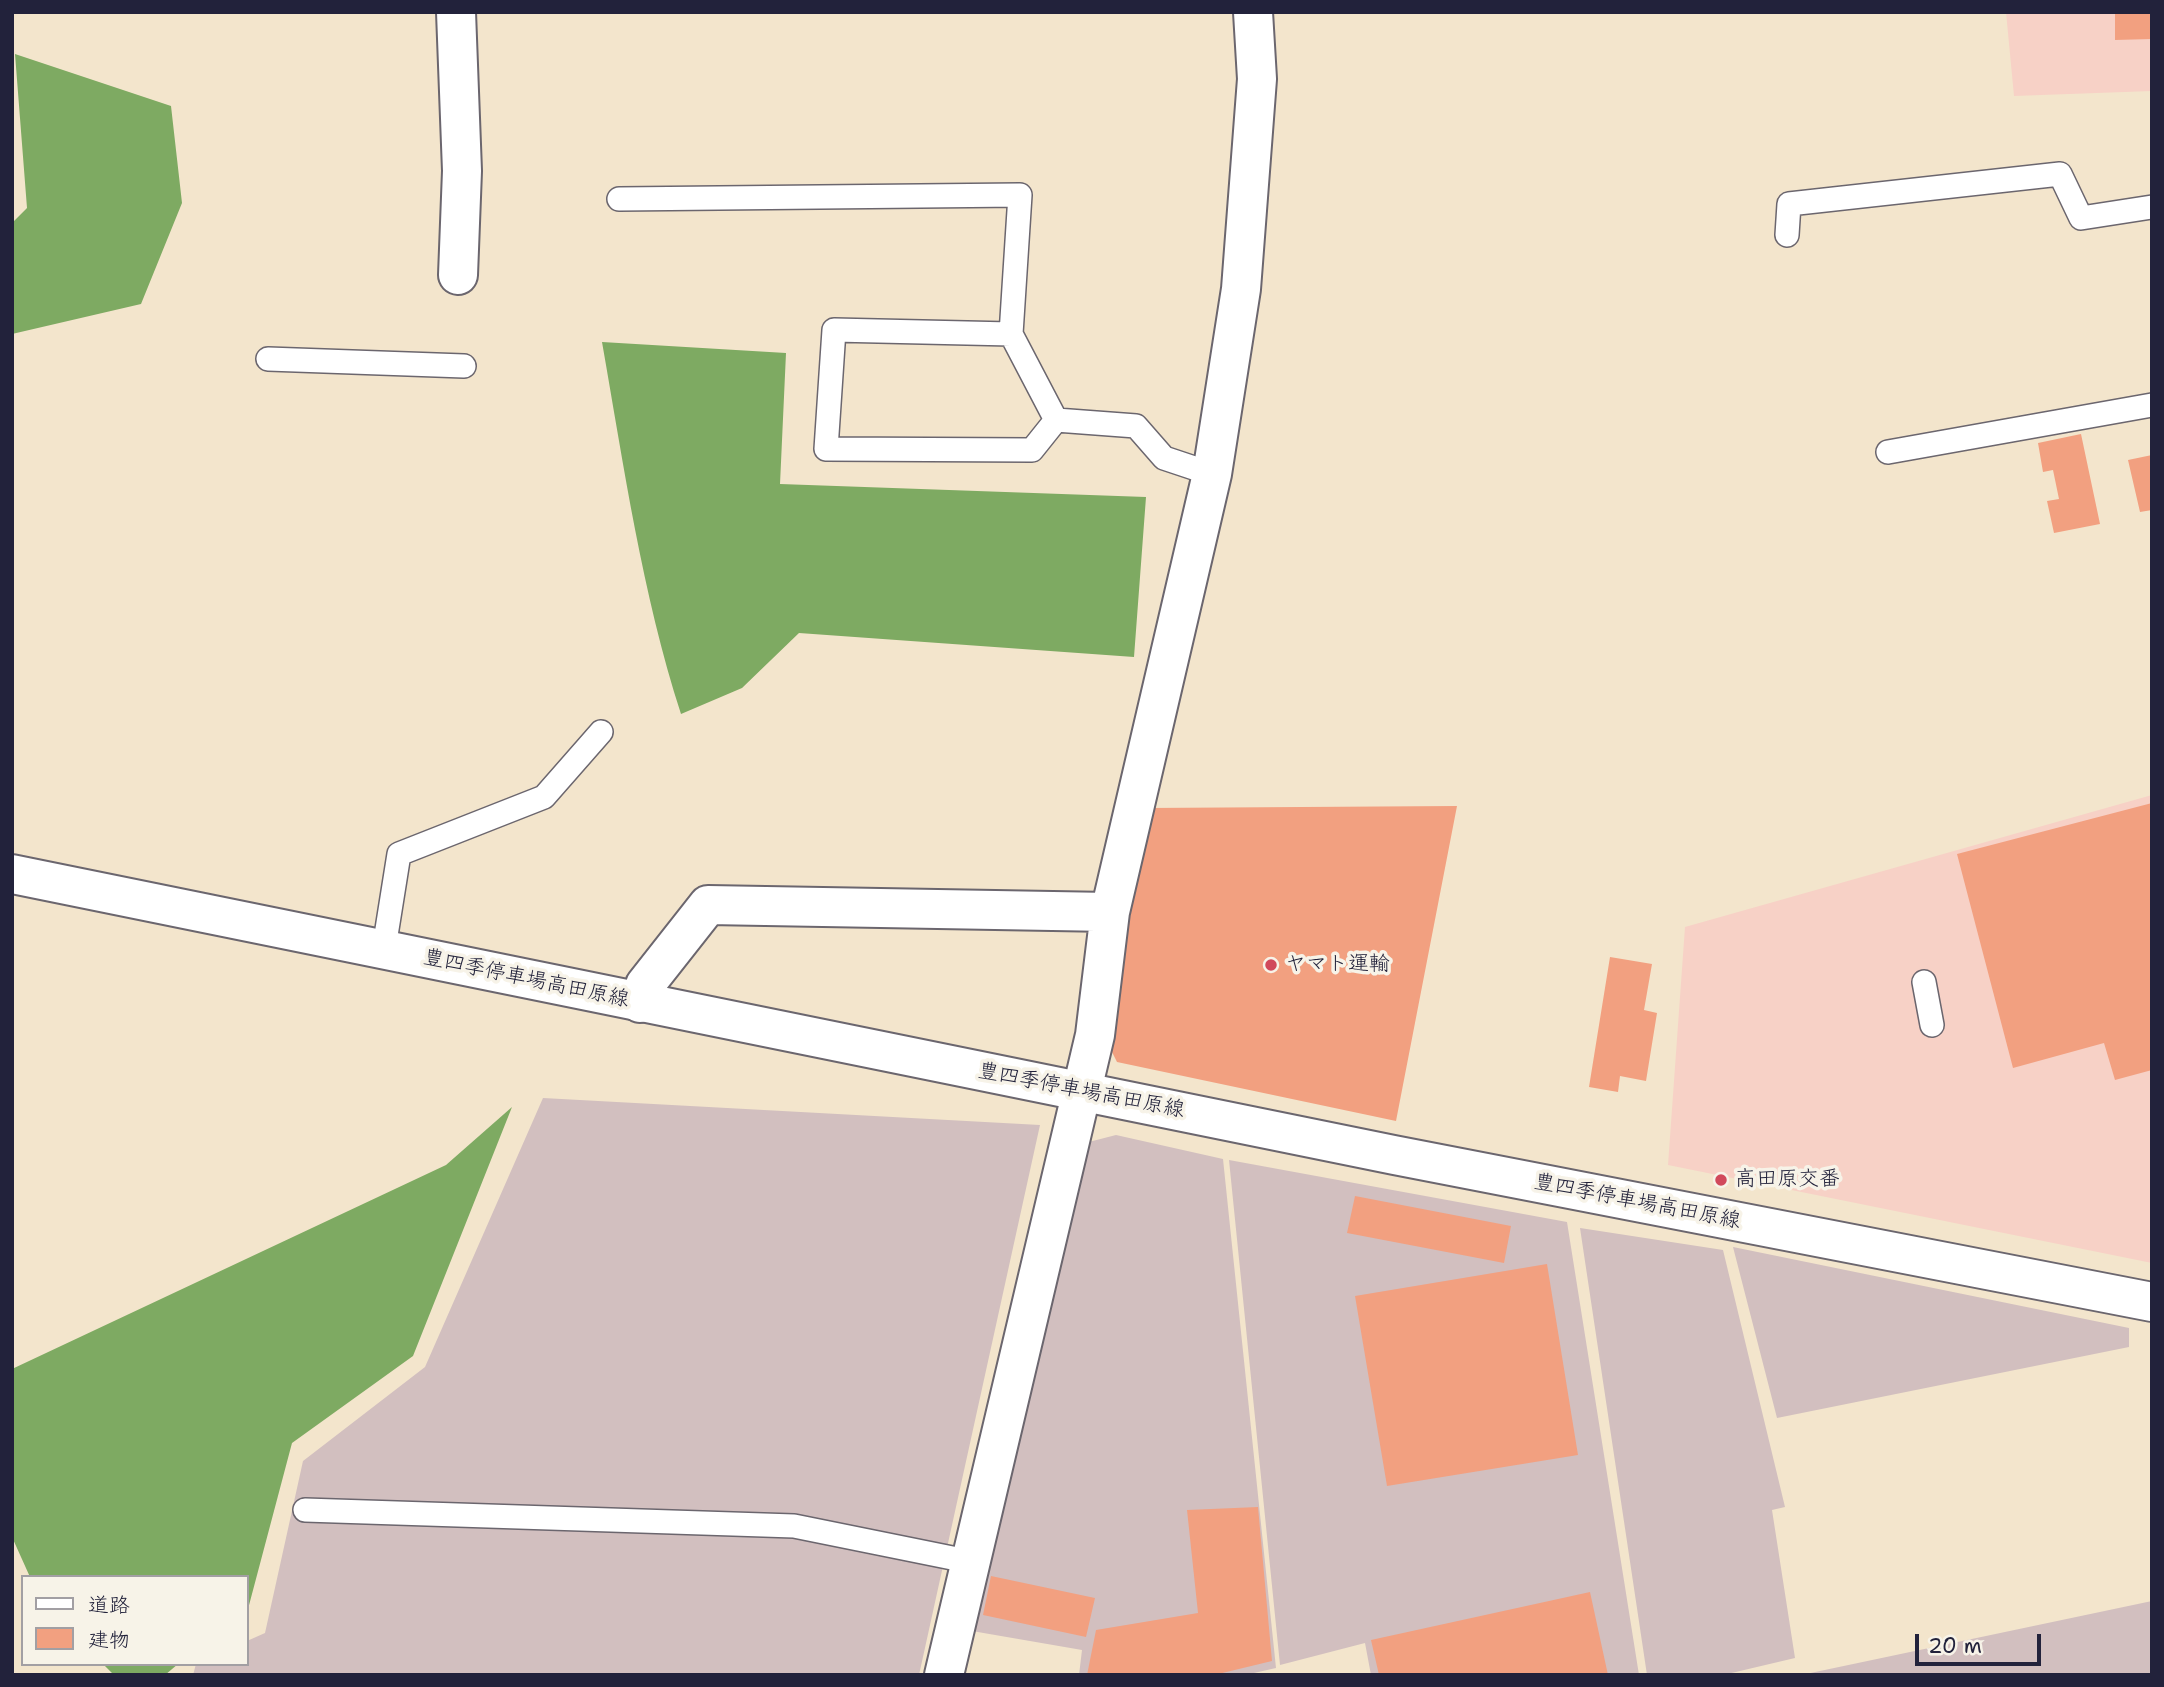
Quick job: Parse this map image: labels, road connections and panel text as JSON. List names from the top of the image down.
{
  "streets": {
    "street": ["豊四季停車場高田原線"]
  },
  "places": ["ヤマト運輸", "高田原交番"],
  "legend": ["道路", "建物"],
  "scale_bar": "20 m"
}
